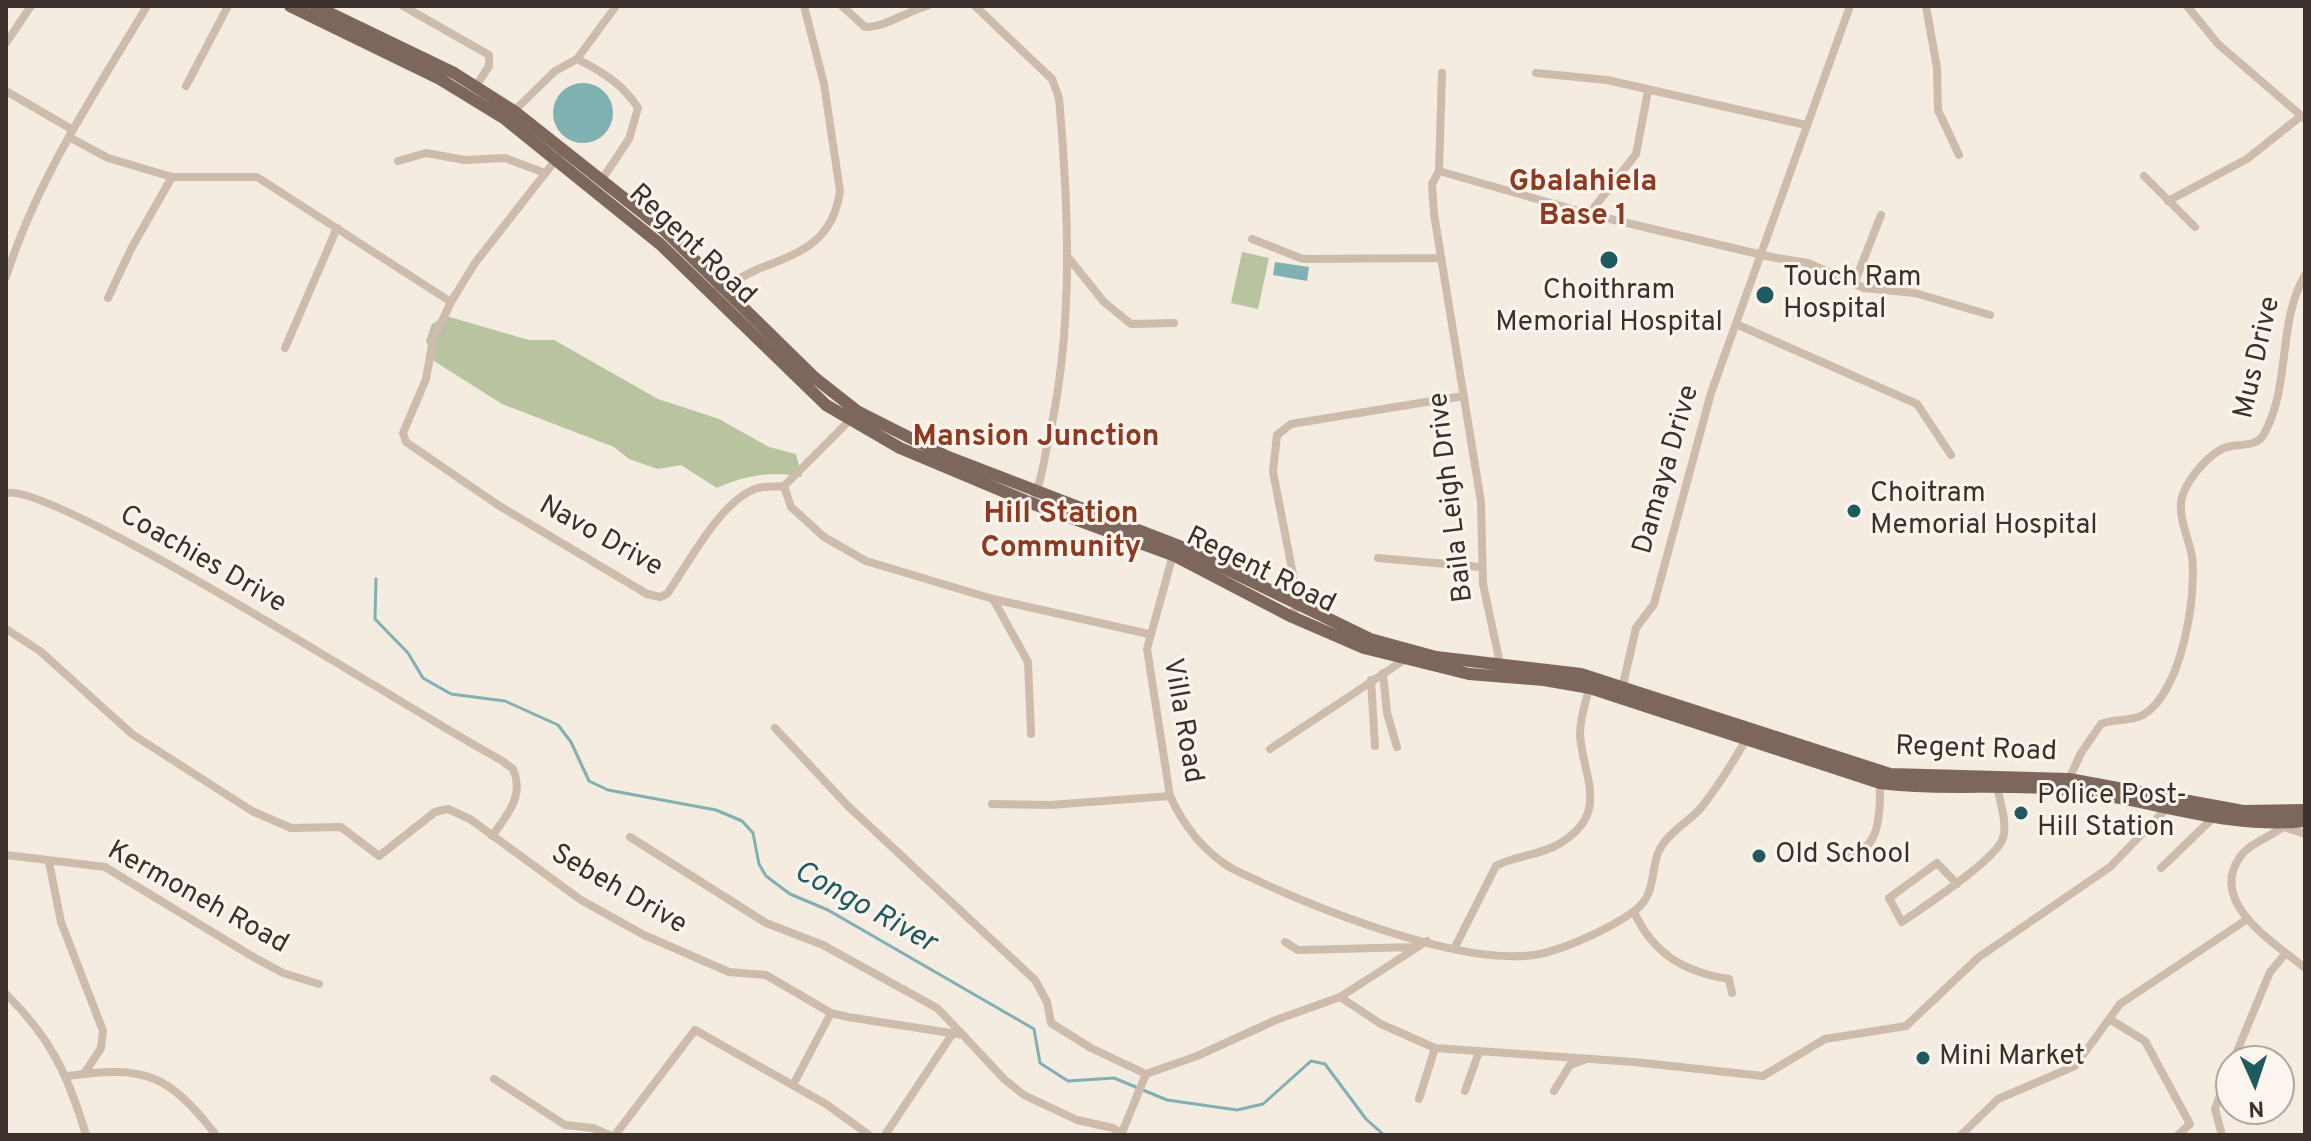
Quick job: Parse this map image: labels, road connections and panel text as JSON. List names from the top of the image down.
{
  "streets": {
    "main road": ["Regent Road"],
    "street": [
      "Mus Drive",
      "Damaya Drive",
      "Baila Leigh Drive",
      "Navo Drive",
      "Coachies Drive",
      "Villa Road",
      "Sebeh Drive",
      "Kermoneh Road"
    ]
  },
  "crossings": [
    ["Regent Road", "Mus Drive"],
    ["Regent Road", "Damaya Drive"],
    ["Regent Road", "Baila Leigh Drive"],
    ["Regent Road", "Villa Road"],
    ["Coachies Drive", "Sebeh Drive"]
  ],
  "districts": ["Gbalahiela Base 1", "Mansion Junction", "Hill Station Community"],
  "water": ["Congo River"],
  "places": [
    "Choithram Memorial Hospital",
    "Touch Ram Hospital",
    "Choitram Memorial Hospital",
    "Police Post- Hill Station",
    "Old School",
    "Mini Market"
  ],
  "north": "bottom"
}
